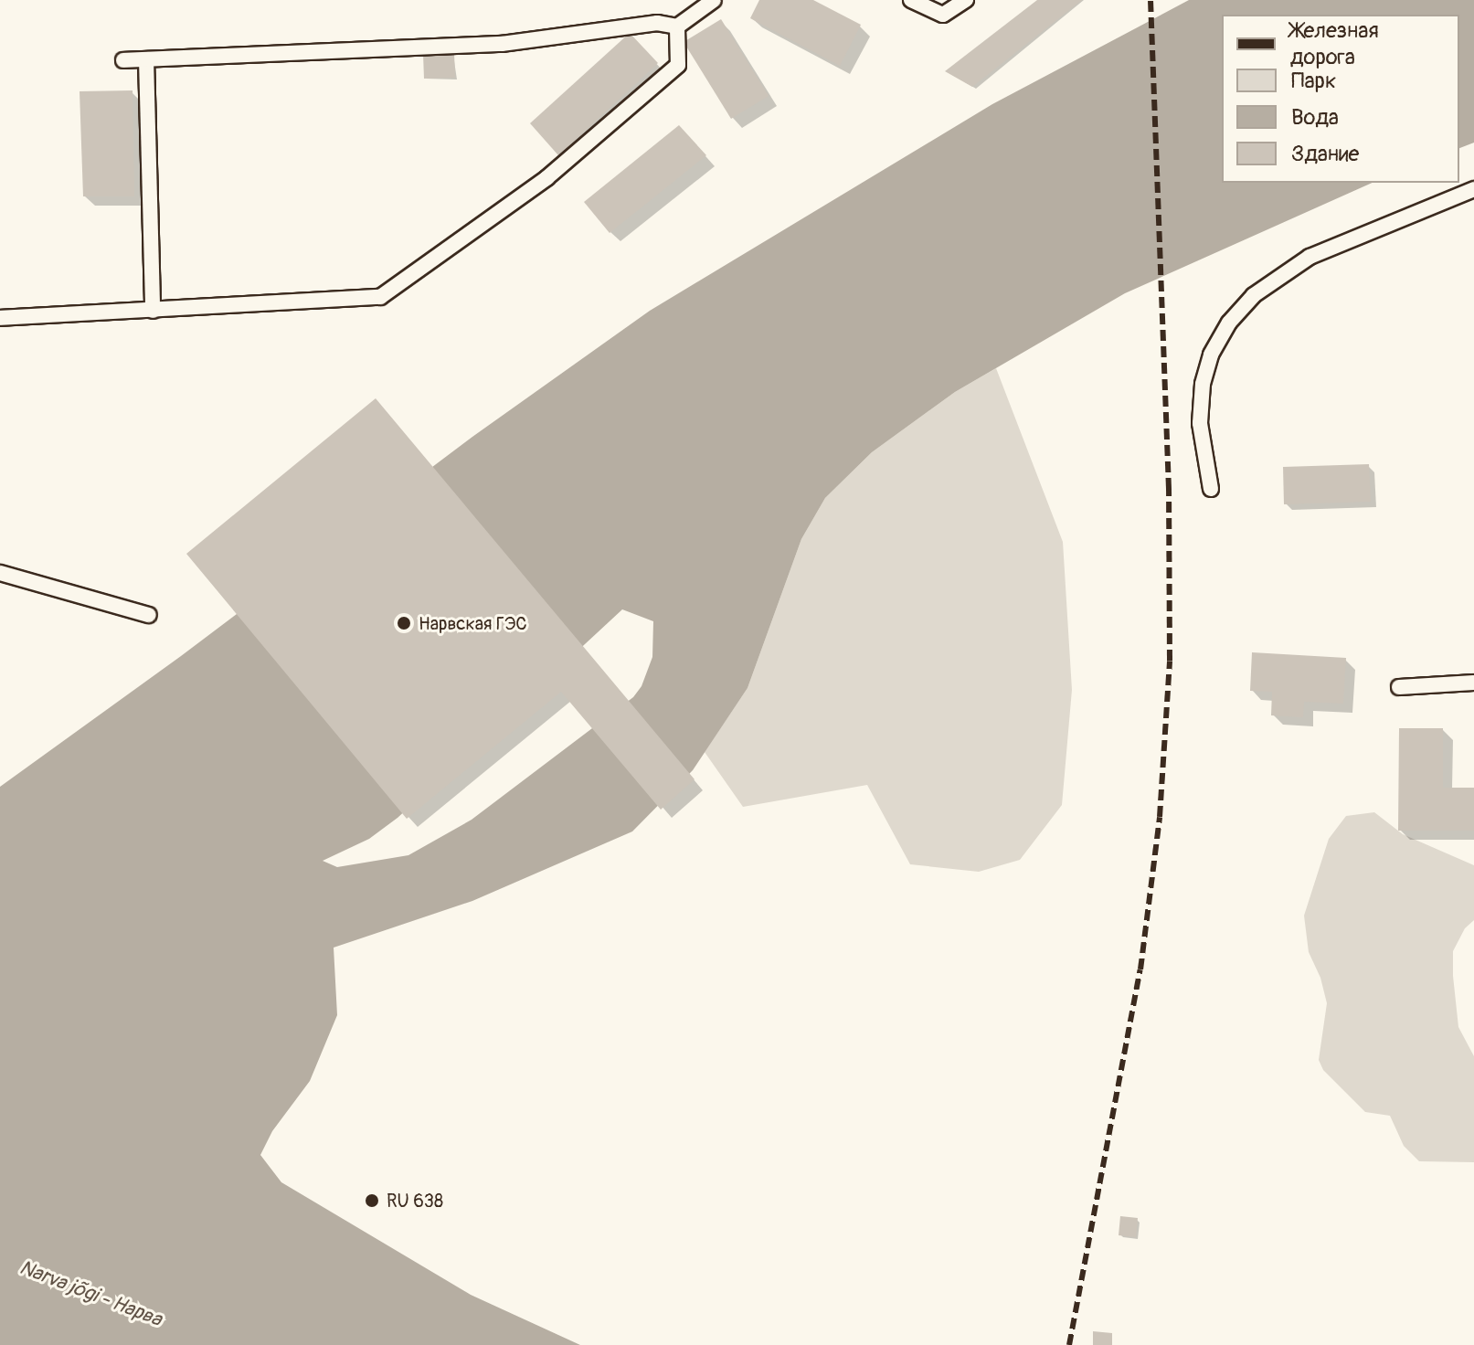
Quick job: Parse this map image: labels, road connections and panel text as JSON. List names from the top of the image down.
{
  "water": ["Narva jõgi - Нарва"],
  "places": ["Нарвская ГЭС", "RU 638"],
  "legend": [
    "Железная дорога",
    "Парк",
    "Вода",
    "Здание"
  ]
}
